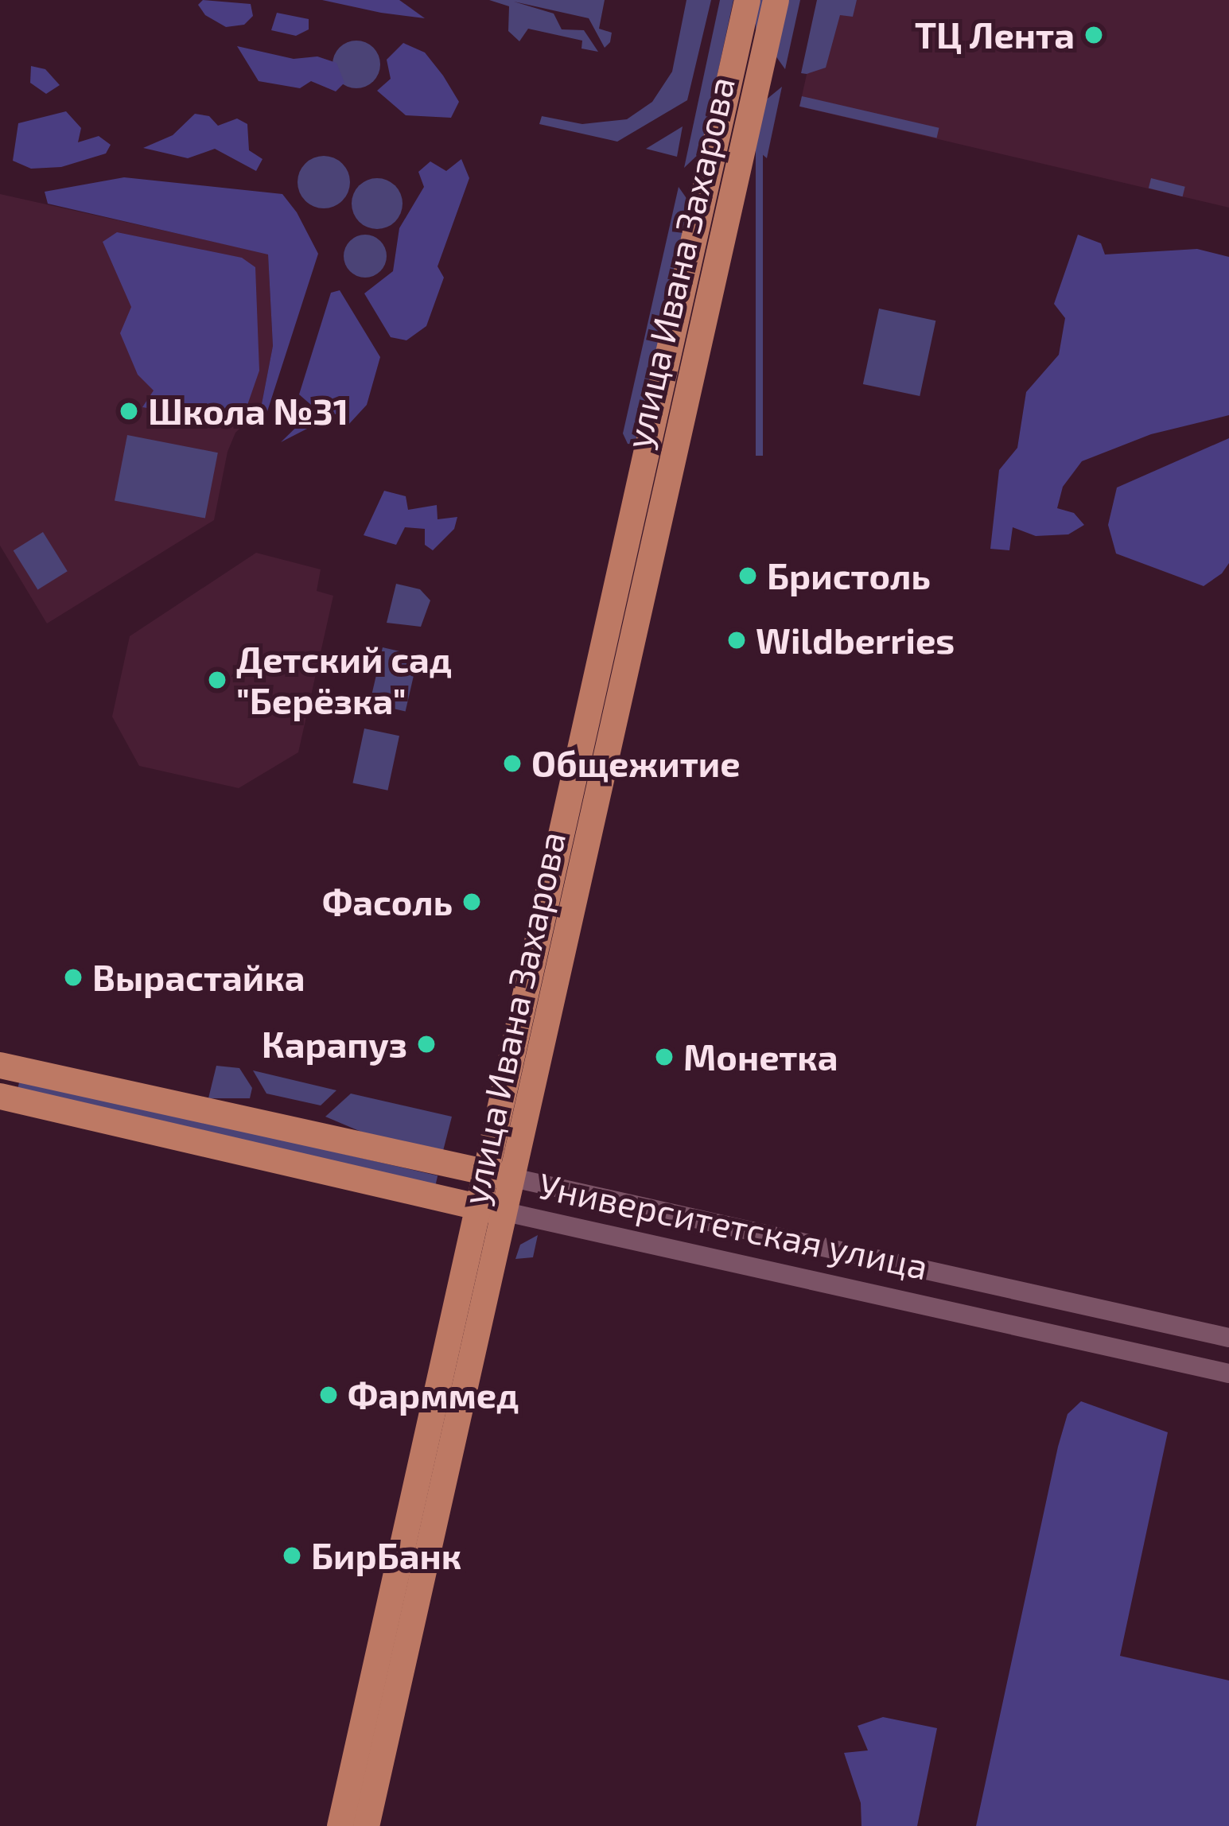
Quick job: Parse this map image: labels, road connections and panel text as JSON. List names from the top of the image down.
{
  "streets": {
    "main road": ["улица Ивана Захарова", "Университетская улица"]
  },
  "crossings": [
    ["улица Ивана Захарова", "Университетская улица"]
  ],
  "places": [
    "ТЦ Лента",
    "Школа №31",
    "Бристоль",
    "Wildberries",
    "Детский сад \"Берёзка\"",
    "Общежитие",
    "Фасоль",
    "Вырастайка",
    "Карапуз",
    "Монетка",
    "Фарммед",
    "БирБанк"
  ]
}
